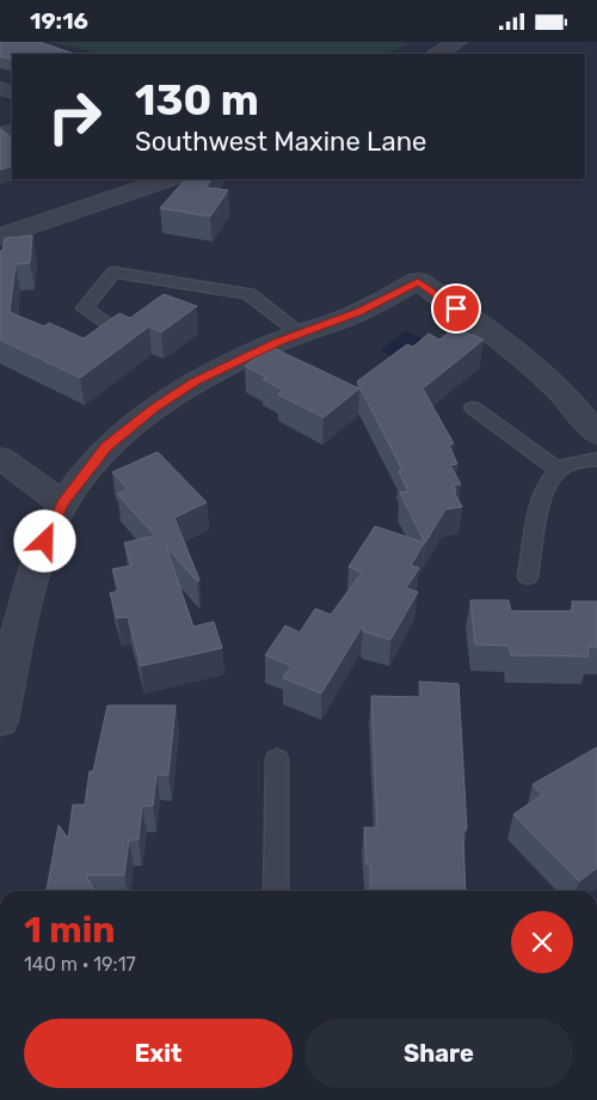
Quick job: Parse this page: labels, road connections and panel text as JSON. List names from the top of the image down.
{
  "page": {
    "status": "19:16",
    "turn": ["130 m", "Southwest Maxine Lane"],
    "heading": ["1 min", "140 m · 19:17"],
    "buttons": ["Exit", "Share"]
  }
}
